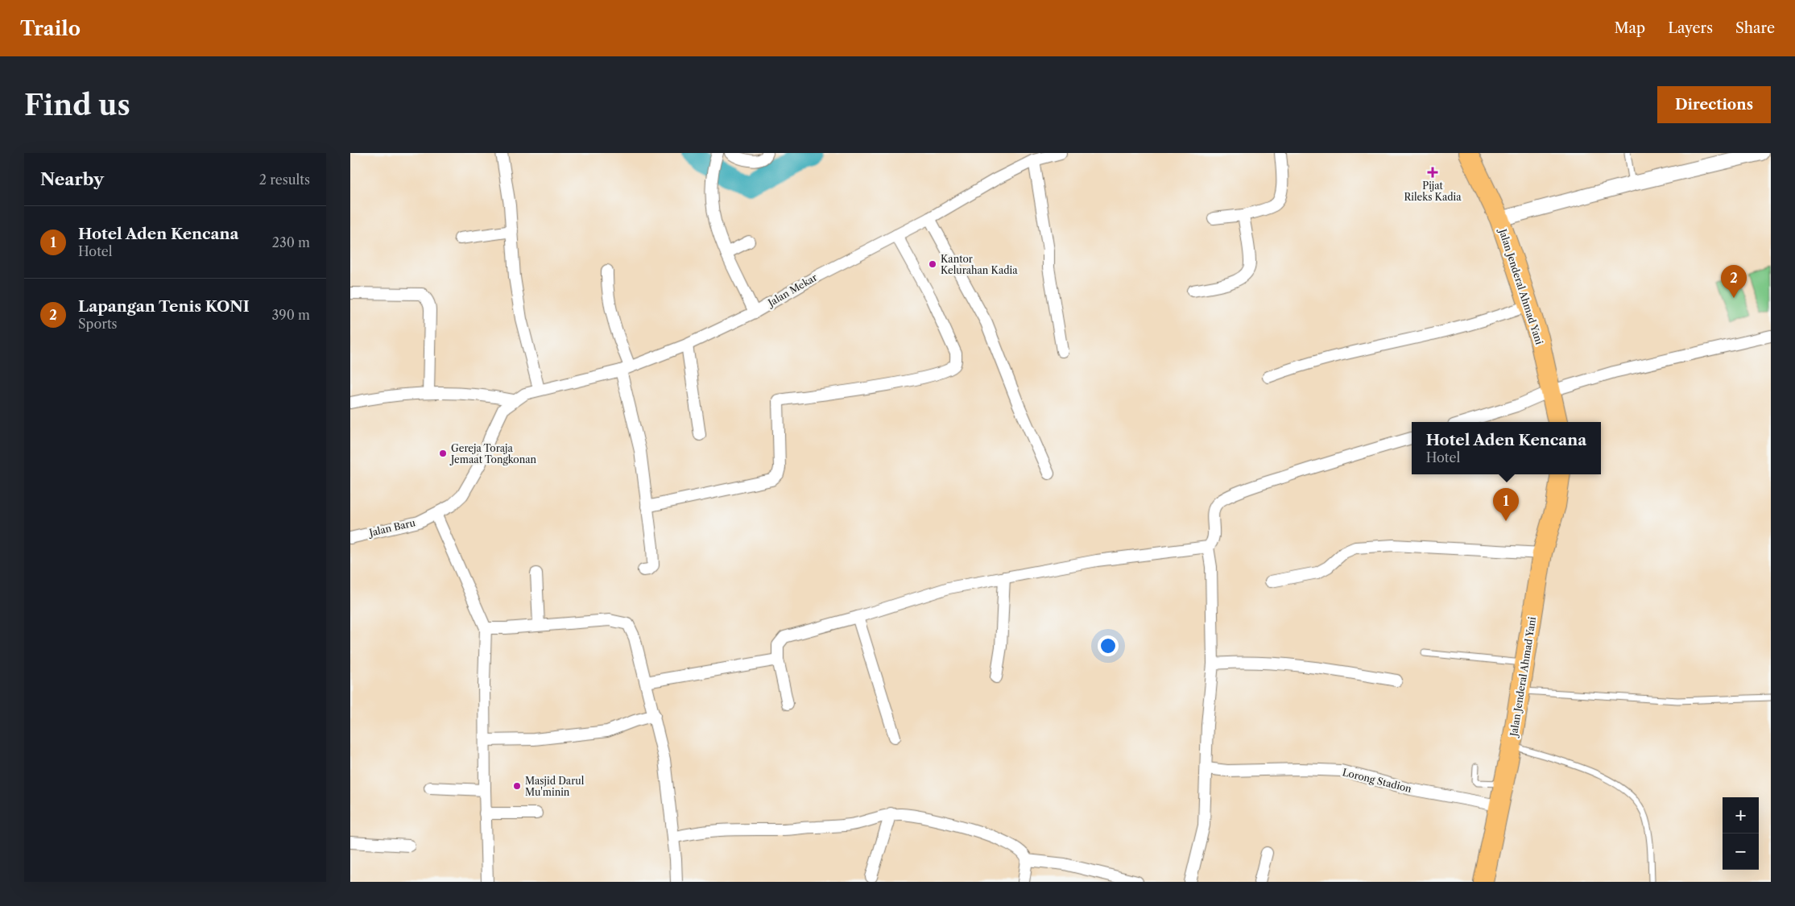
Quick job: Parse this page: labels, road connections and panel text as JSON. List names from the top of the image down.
{
  "streets": {
    "highway": ["Jalan Jenderal Ahmad Yani"],
    "street": ["Jalan Mekar", "Jalan Baru", "Lorong Stadion"]
  },
  "crossings": [
    ["Jalan Jenderal Ahmad Yani", "Lorong Stadion"],
    ["Jalan Mekar", "Jalan Baru"]
  ],
  "places": {
    "health": ["Pijat Rileks Kadia"],
    "other": ["Kantor Kelurahan Kadia", "Gereja Toraja Jemaat Tongkonan", "Masjid Darul Mu'minin"]
  },
  "page": {
    "header": "Trailo",
    "nav": ["Map", "Layers", "Share"],
    "buttons": "Directions",
    "title": "Find us",
    "heading": ["Nearby", "2 results"],
    "list": [
      {
        "mark": "1",
        "name": "Hotel Aden Kencana",
        "note": "Hotel",
        "value": "230 m"
      },
      {
        "mark": "2",
        "name": "Lapangan Tenis KONI",
        "note": "Sports",
        "value": "390 m"
      }
    ],
    "pins": ["2", "1"],
    "popup": ["Hotel Aden Kencana", "Hotel"],
    "map_buttons": ["+", "−"]
  }
}
